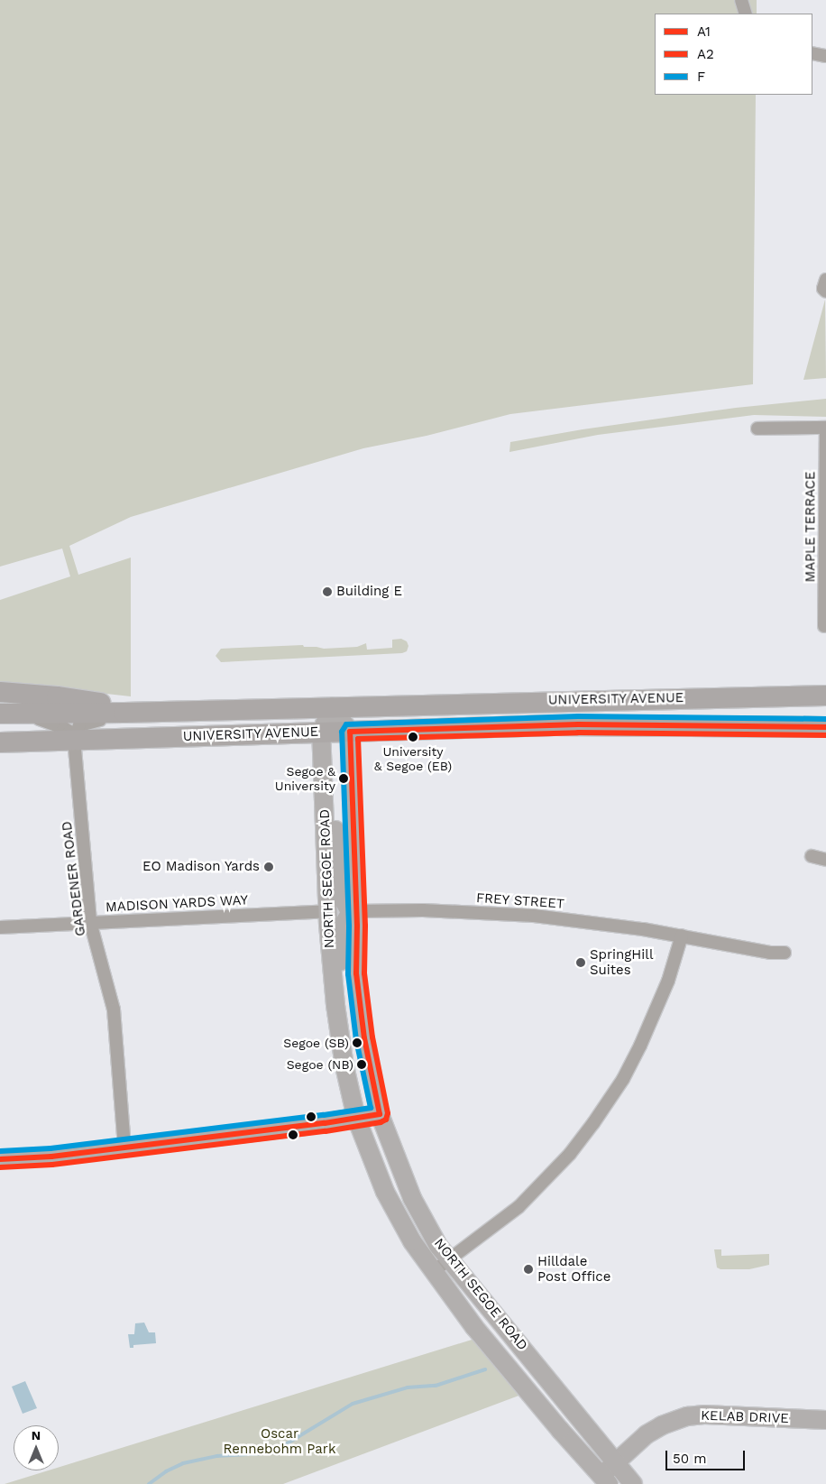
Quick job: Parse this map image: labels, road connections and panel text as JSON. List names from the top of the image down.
{
  "streets": {
    "main road": ["UNIVERSITY AVENUE"],
    "street": [
      "MAPLE TERRACE",
      "GARDENER ROAD",
      "NORTH SEGOE ROAD",
      "FREY STREET",
      "MADISON YARDS WAY",
      "KELAB DRIVE"
    ]
  },
  "crossings": [
    ["UNIVERSITY AVENUE", "GARDENER ROAD"],
    ["UNIVERSITY AVENUE", "NORTH SEGOE ROAD"],
    ["GARDENER ROAD", "MADISON YARDS WAY"],
    ["NORTH SEGOE ROAD", "FREY STREET"],
    ["NORTH SEGOE ROAD", "MADISON YARDS WAY"],
    ["NORTH SEGOE ROAD", "KELAB DRIVE"]
  ],
  "parks": ["Oscar Rennebohm Park"],
  "places": [
    "Building E",
    "University & Segoe (EB)",
    "Segoe & University",
    "EO Madison Yards",
    "SpringHill Suites",
    "Segoe (SB)",
    "Segoe (NB)",
    "Hilldale Post Office"
  ],
  "lines": ["transit line F", "transit line A1", "transit line A2"],
  "legend": ["A1", "A2", "F"],
  "scale_bar": "50 m",
  "north": "top"
}
